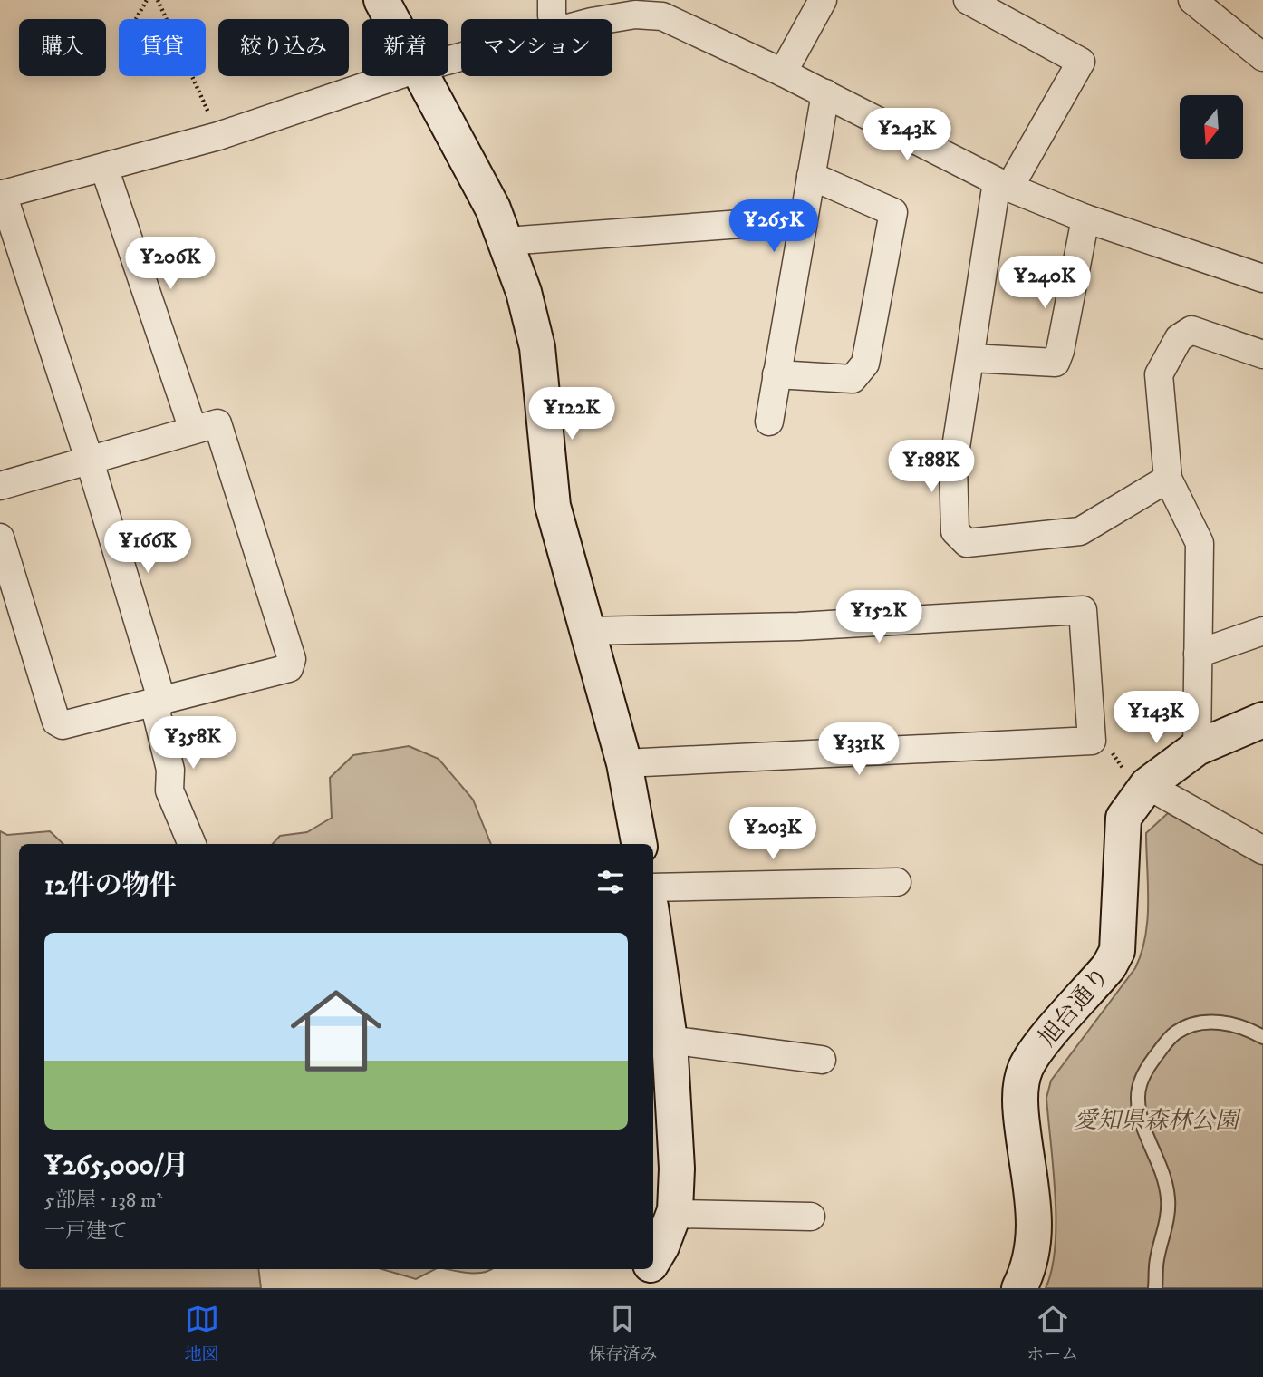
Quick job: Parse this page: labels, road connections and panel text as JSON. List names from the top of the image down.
{
  "streets": {
    "street": ["旭台通り"]
  },
  "parks": ["愛知県森林公園"],
  "north": "bottom",
  "page": {
    "chip": [
      "購入",
      "賃貸",
      "絞り込み",
      "新着",
      "マンション"
    ],
    "price": [
      "¥243K",
      "¥265K",
      "¥206K",
      "¥240K",
      "¥122K",
      "¥188K",
      "¥166K",
      "¥152K",
      "¥143K",
      "¥358K",
      "¥331K",
      "¥203K"
    ],
    "heading": "12件の物件",
    "list": [
      {
        "name": "¥265,000/月",
        "note": "5部屋 · 138 m² · 一戸建て"
      }
    ],
    "tabs": ["地図", "保存済み", "ホーム"]
  }
}
